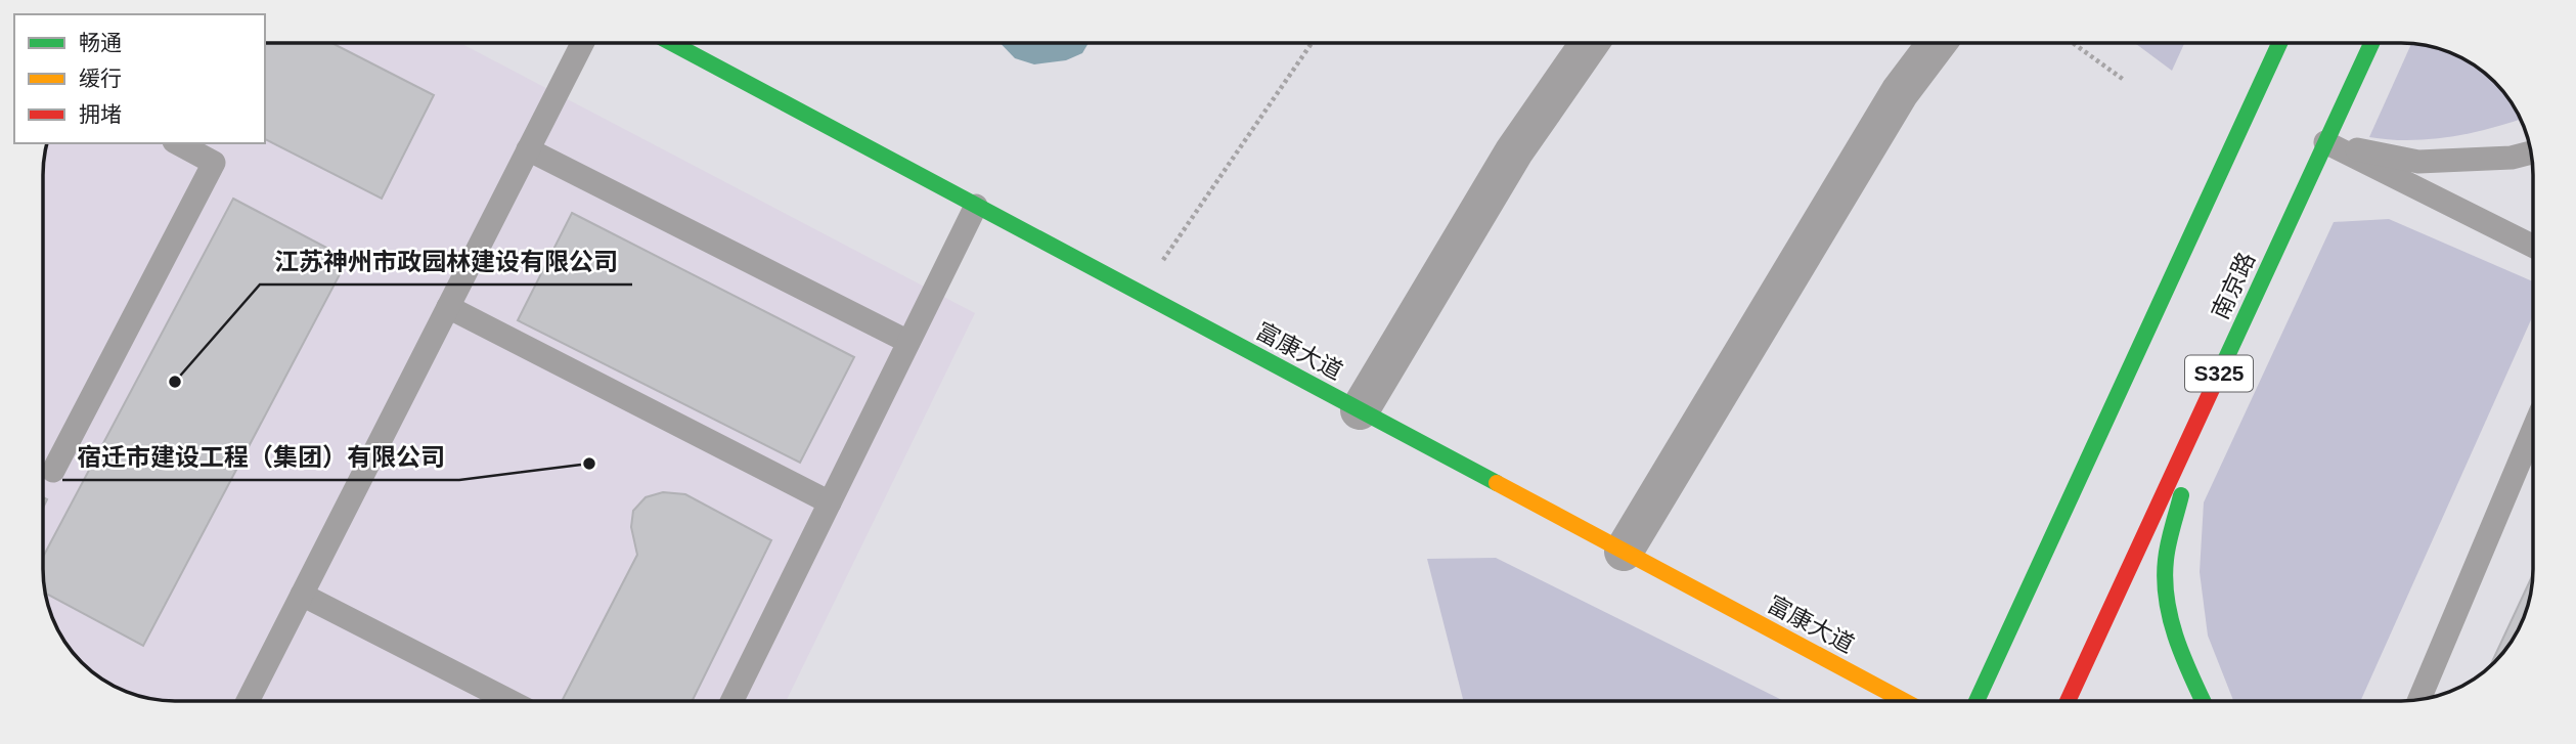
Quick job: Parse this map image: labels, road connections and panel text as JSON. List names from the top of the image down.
{
  "streets": {
    "main road": ["南京路", "富康大道", "S325"]
  },
  "places": ["江苏神州市政园林建设有限公司", "宿迁市建设工程（集团）有限公司"],
  "legend": ["畅通", "缓行", "拥堵"]
}
